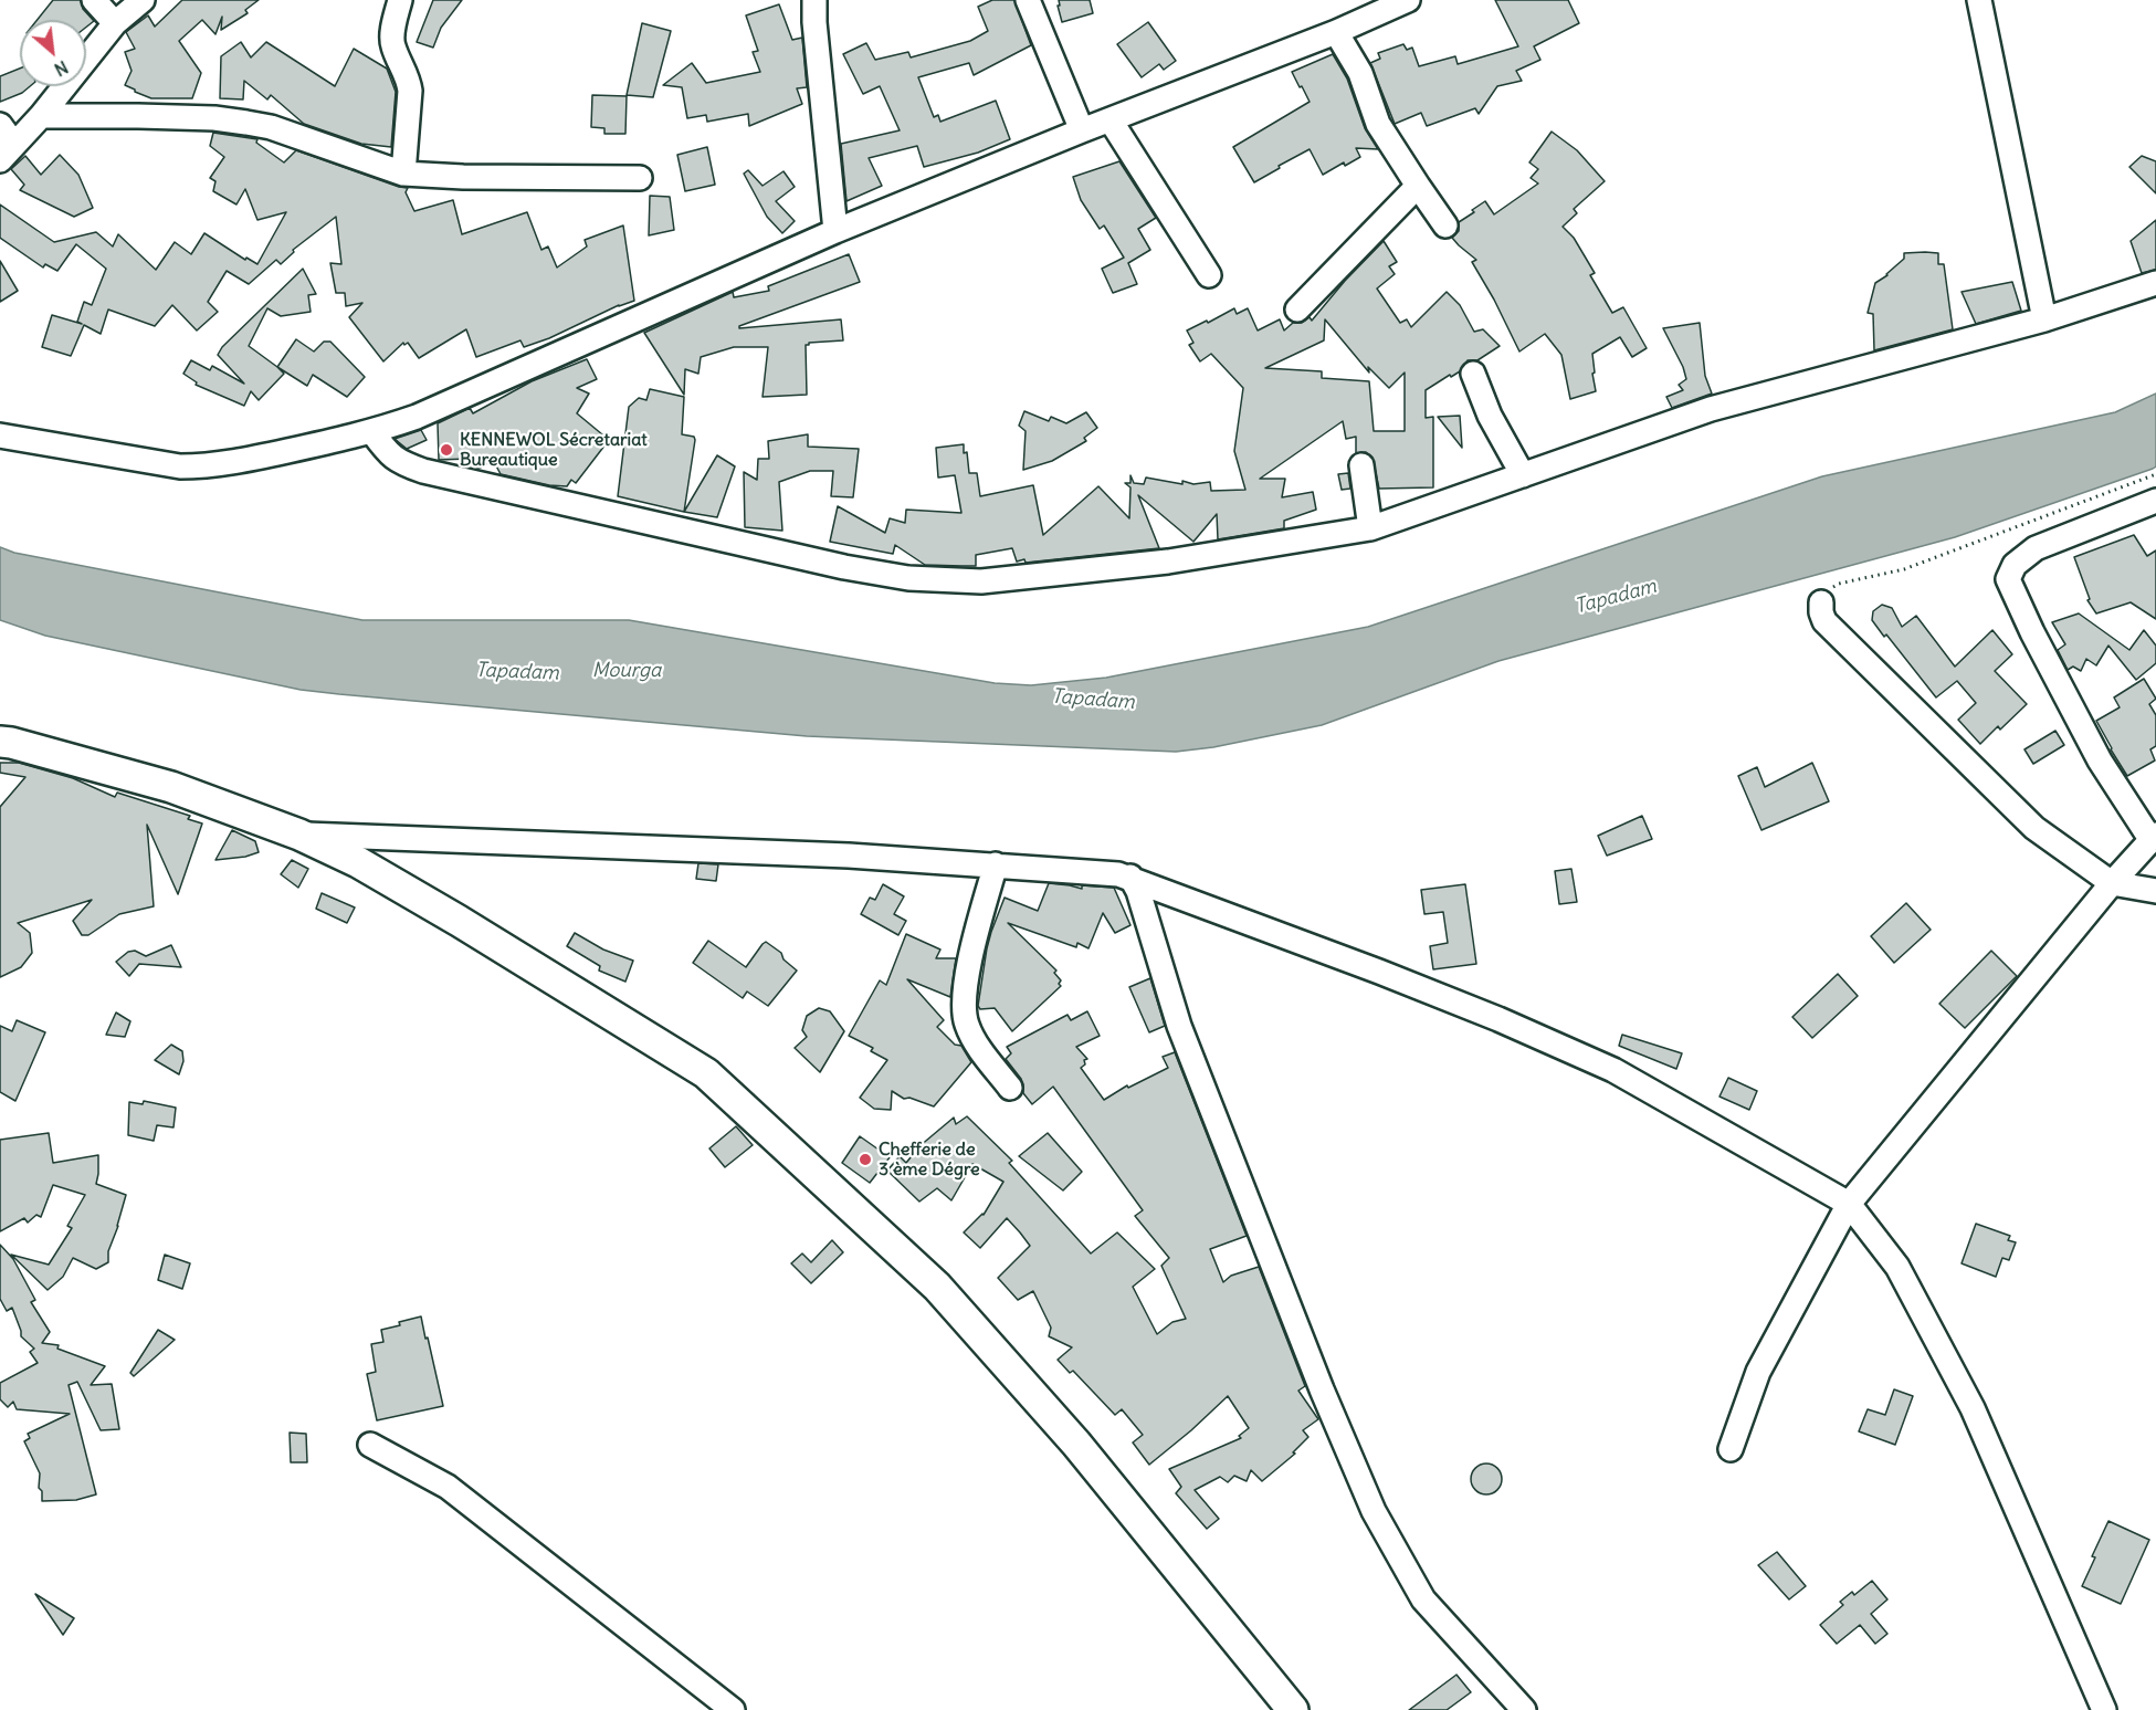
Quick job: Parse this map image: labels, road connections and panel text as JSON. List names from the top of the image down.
{
  "water": ["Tapadam", "Mourga"],
  "places": ["KENNEWOL Sécretariat Bureautique", "Chefferie de 3 ème Dégre"],
  "north": "bottom right"
}
